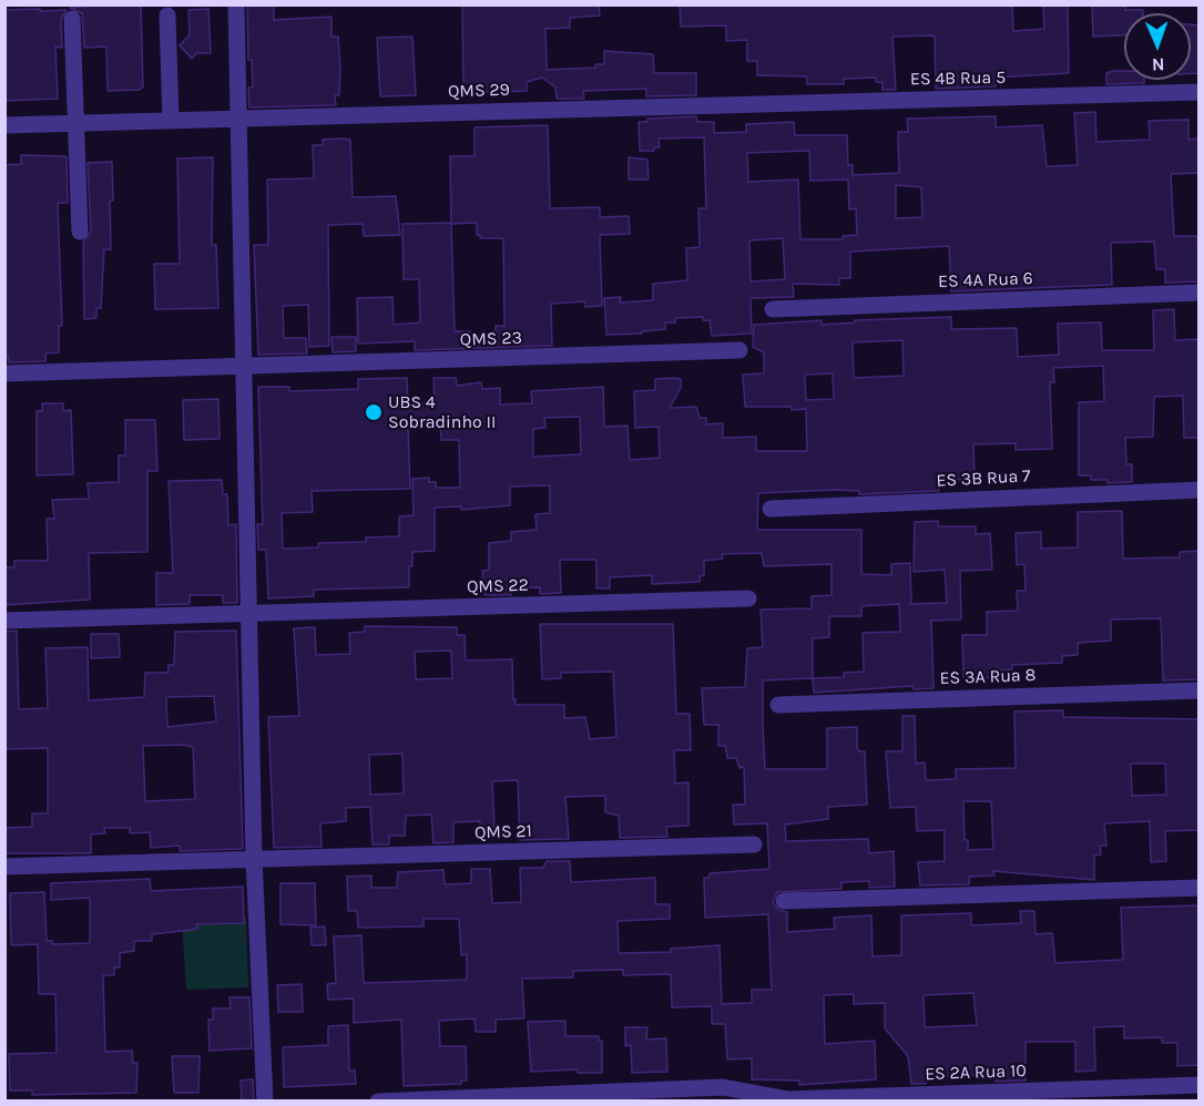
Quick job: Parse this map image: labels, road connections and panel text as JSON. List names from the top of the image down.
{
  "streets": {
    "street": [
      "ES 4B Rua 5",
      "QMS 29",
      "ES 4A Rua 6",
      "QMS 23",
      "ES 3B Rua 7",
      "QMS 22",
      "ES 3A Rua 8",
      "QMS 21",
      "ES 2A Rua 10"
    ]
  },
  "crossings": [
    ["ES 4B Rua 5", "QMS 29"]
  ],
  "places": ["UBS 4 Sobradinho II"],
  "north": "bottom"
}
